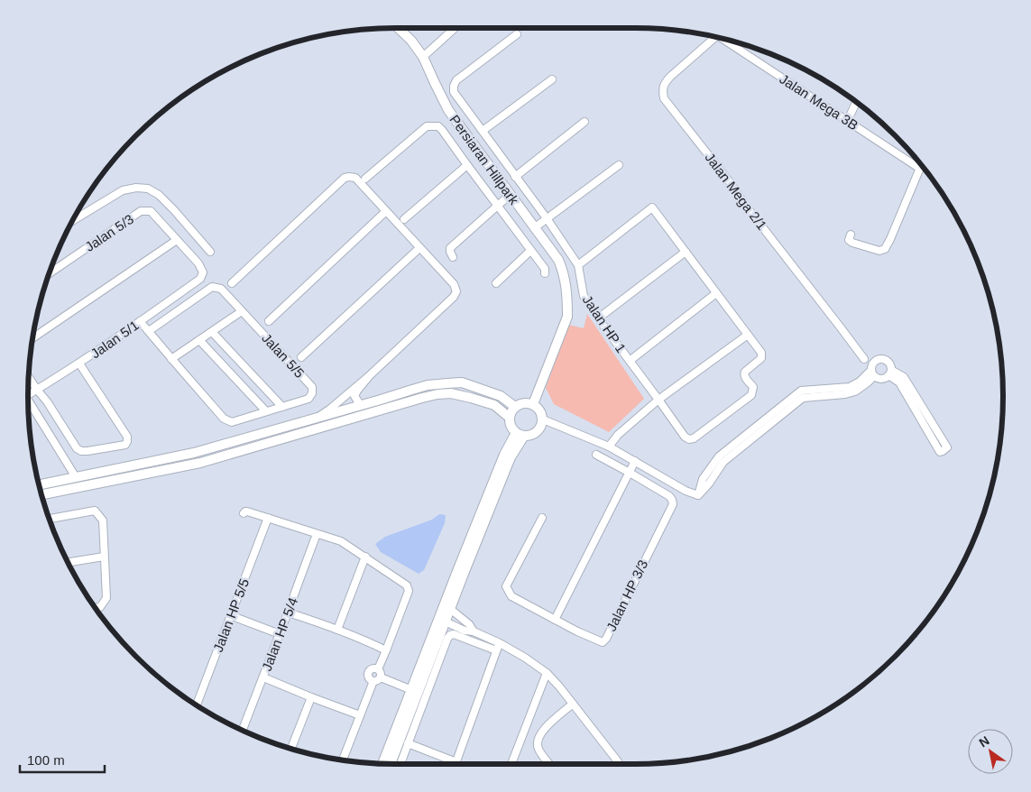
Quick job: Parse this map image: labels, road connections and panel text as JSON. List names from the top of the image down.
{
  "streets": {
    "street": [
      "Jalan Mega 3B",
      "Persiaran Hillpark",
      "Jalan Mega 2/1",
      "Jalan 5/3",
      "Jalan HP 1",
      "Jalan 5/1",
      "Jalan 5/5",
      "Jalan HP 3/3",
      "Jalan HP 5/5",
      "Jalan HP 5/4"
    ]
  },
  "crossings": [
    ["Jalan 5/3", "Jalan 5/1"],
    ["Jalan 5/1", "Jalan 5/5"]
  ],
  "scale_bar": "100 m",
  "north": "top left"
}
